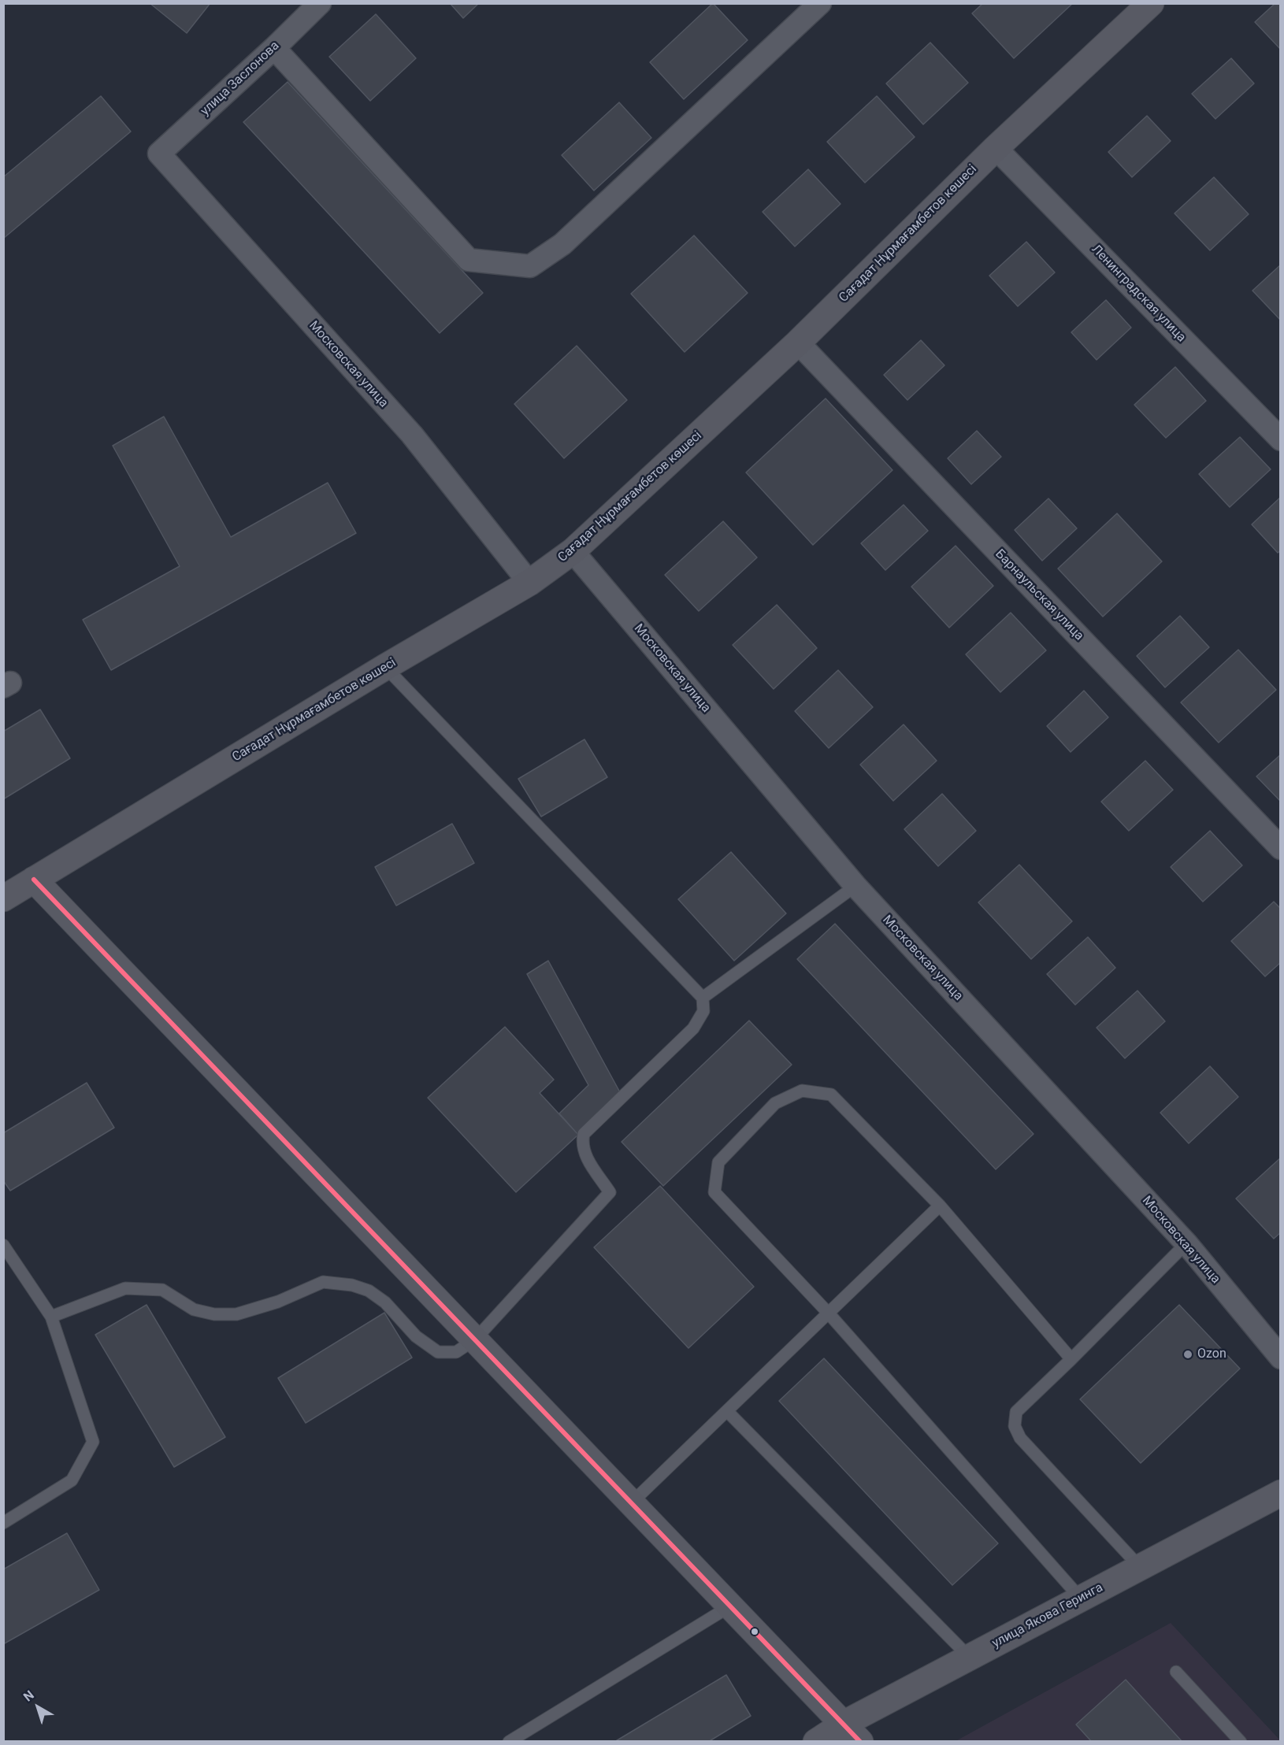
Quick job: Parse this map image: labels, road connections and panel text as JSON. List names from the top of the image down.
{
  "streets": {
    "main road": ["Сағадат Нұрмағамбетов көшесі", "улица Якова Геринга"],
    "street": [
      "улица Заслонова",
      "Ленинградская улица",
      "Московская улица",
      "Барнаульская улица"
    ]
  },
  "crossings": [
    ["улица Заслонова", "Московская улица"],
    ["Сағадат Нұрмағамбетов көшесі", "Ленинградская улица"],
    ["Сағадат Нұрмағамбетов көшесі", "Московская улица"],
    ["Сағадат Нұрмағамбетов көшесі", "Барнаульская улица"]
  ],
  "places": ["Ozon"],
  "north": "top left"
}
